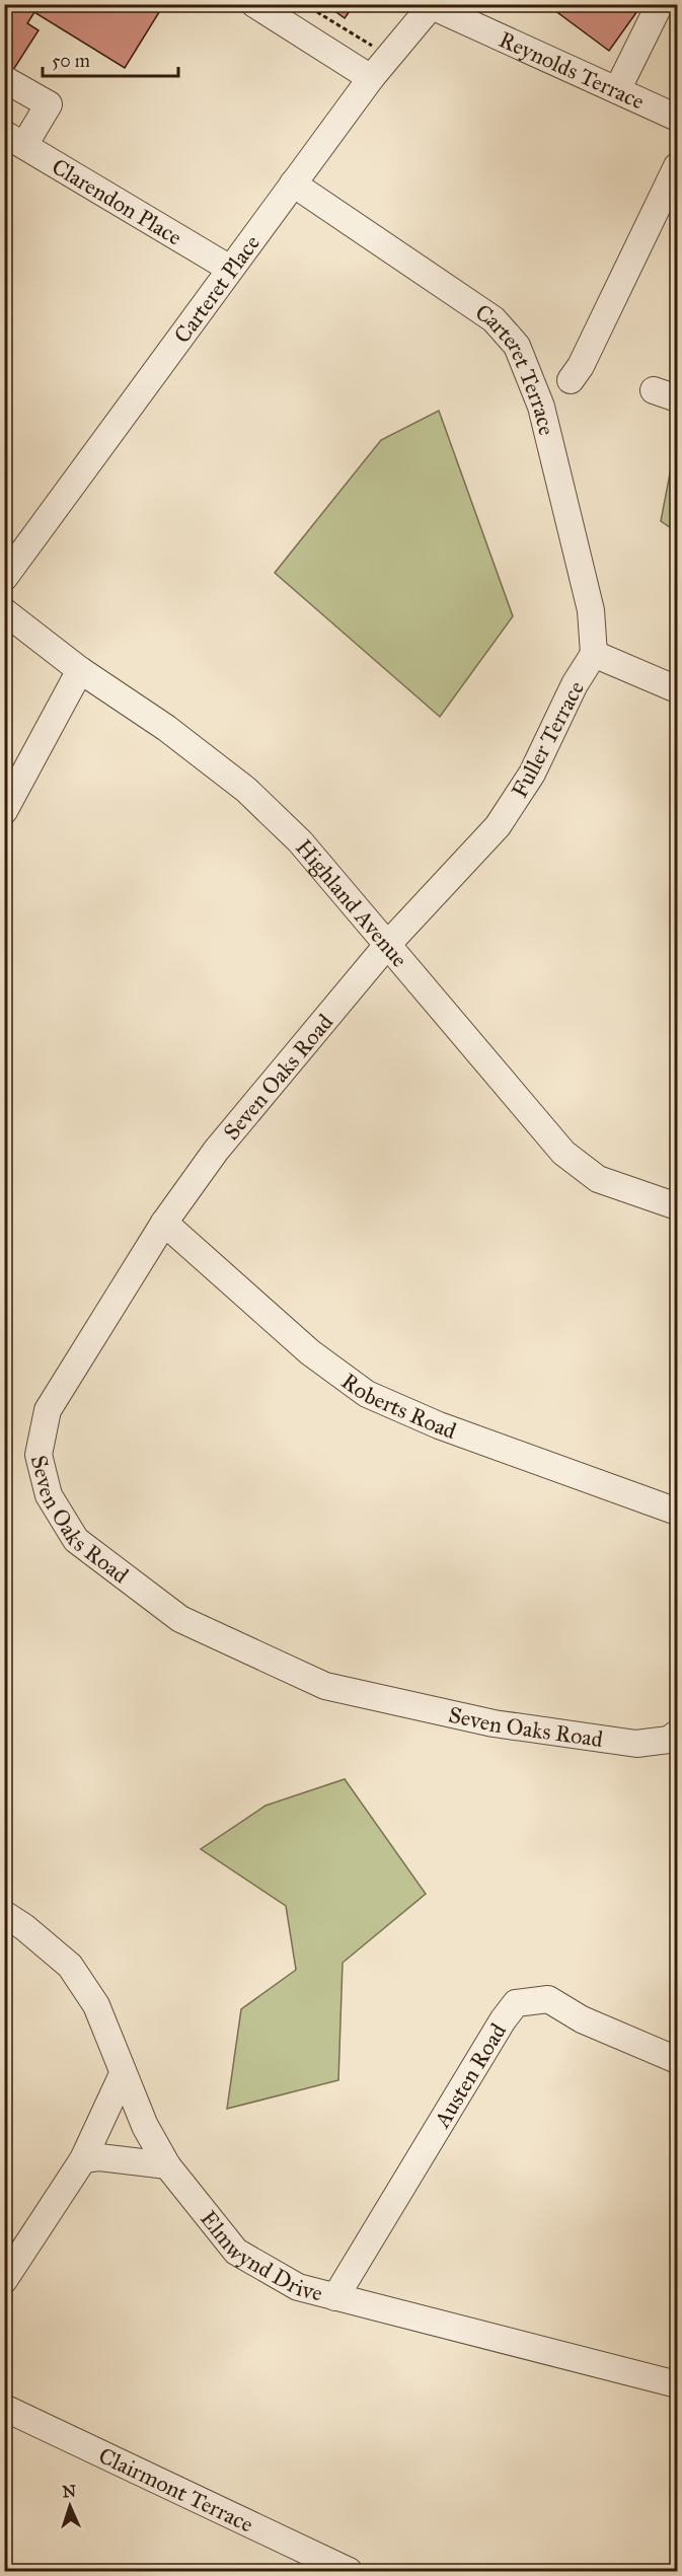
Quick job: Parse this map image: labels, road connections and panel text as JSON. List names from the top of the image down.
{
  "streets": {
    "street": [
      "Reynolds Terrace",
      "Clarendon Place",
      "Carteret Place",
      "Carteret Terrace",
      "Fuller Terrace",
      "Highland Avenue",
      "Seven Oaks Road",
      "Roberts Road",
      "Austen Road",
      "Elmwynd Drive",
      "Clairmont Terrace"
    ]
  },
  "crossings": [
    ["Reynolds Terrace", "Carteret Place"],
    ["Clarendon Place", "Carteret Place"],
    ["Carteret Place", "Carteret Terrace"],
    ["Carteret Terrace", "Fuller Terrace"],
    ["Fuller Terrace", "Highland Avenue"],
    ["Fuller Terrace", "Seven Oaks Road"],
    ["Highland Avenue", "Seven Oaks Road"],
    ["Seven Oaks Road", "Roberts Road"],
    ["Austen Road", "Elmwynd Drive"]
  ],
  "scale_bar": "50 m",
  "north": "top"
}
